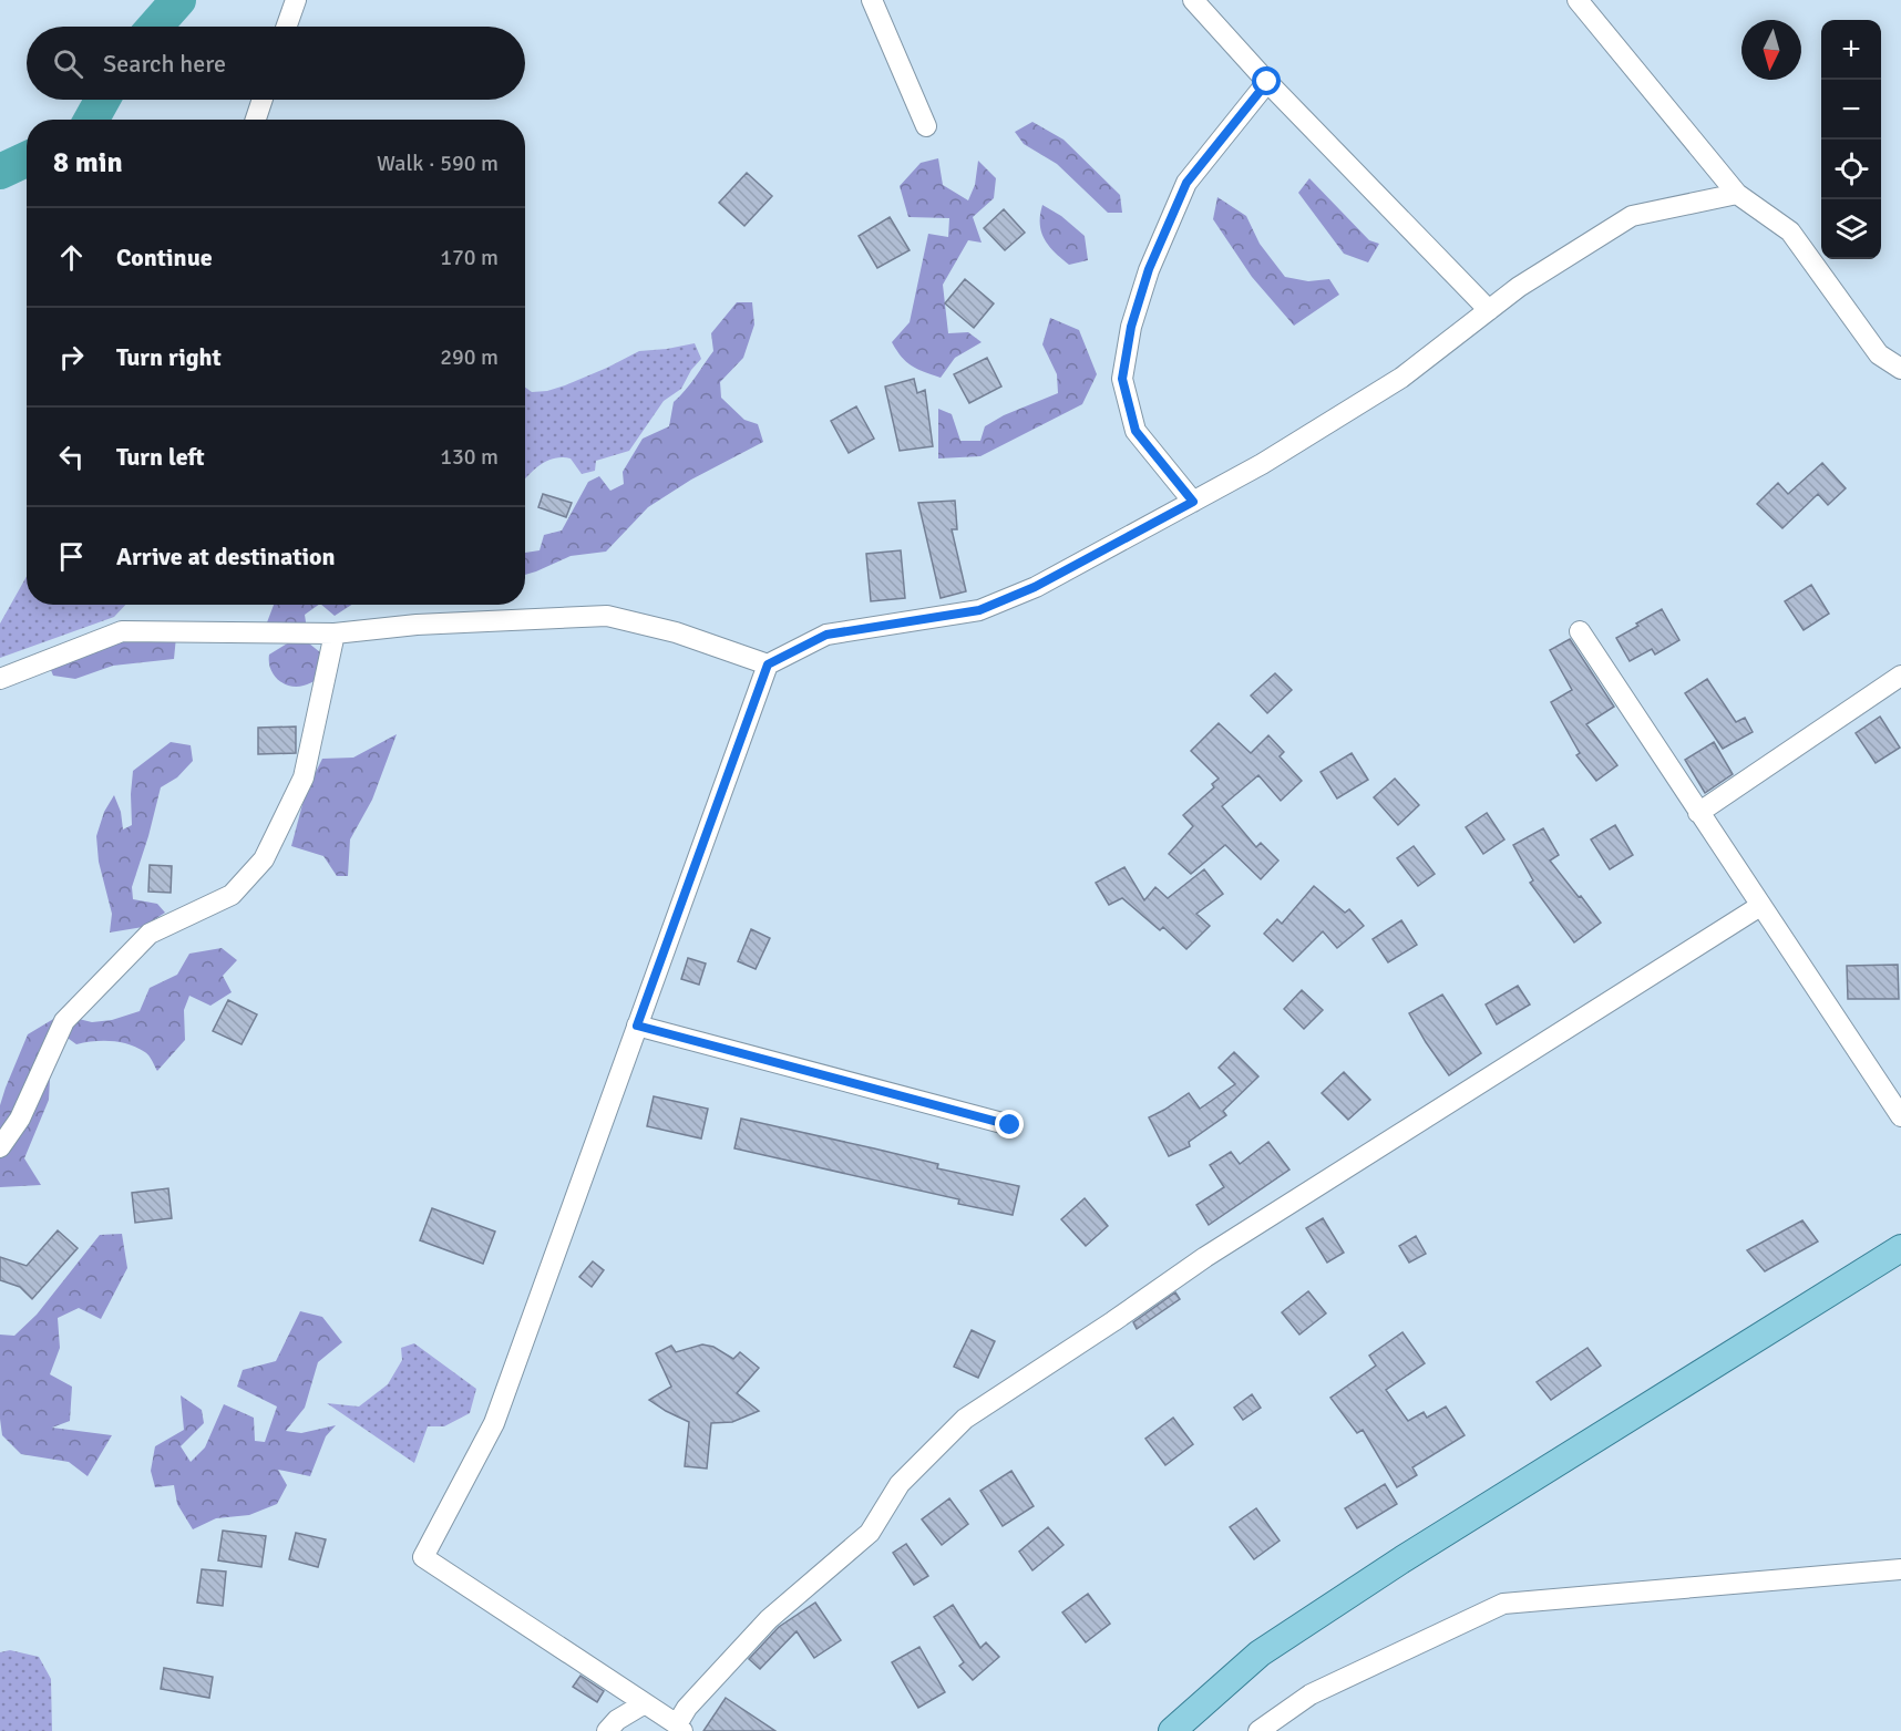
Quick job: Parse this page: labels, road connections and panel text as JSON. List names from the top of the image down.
{
  "north": "bottom",
  "page": {
    "map_buttons": ["+", "−"],
    "search": "Search here",
    "heading": ["8 min", "Walk · 590 m"],
    "list": [
      ["Continue", "170 m"],
      ["Turn right", "290 m"],
      ["Turn left", "130 m"],
      "Arrive at destination"
    ]
  }
}
